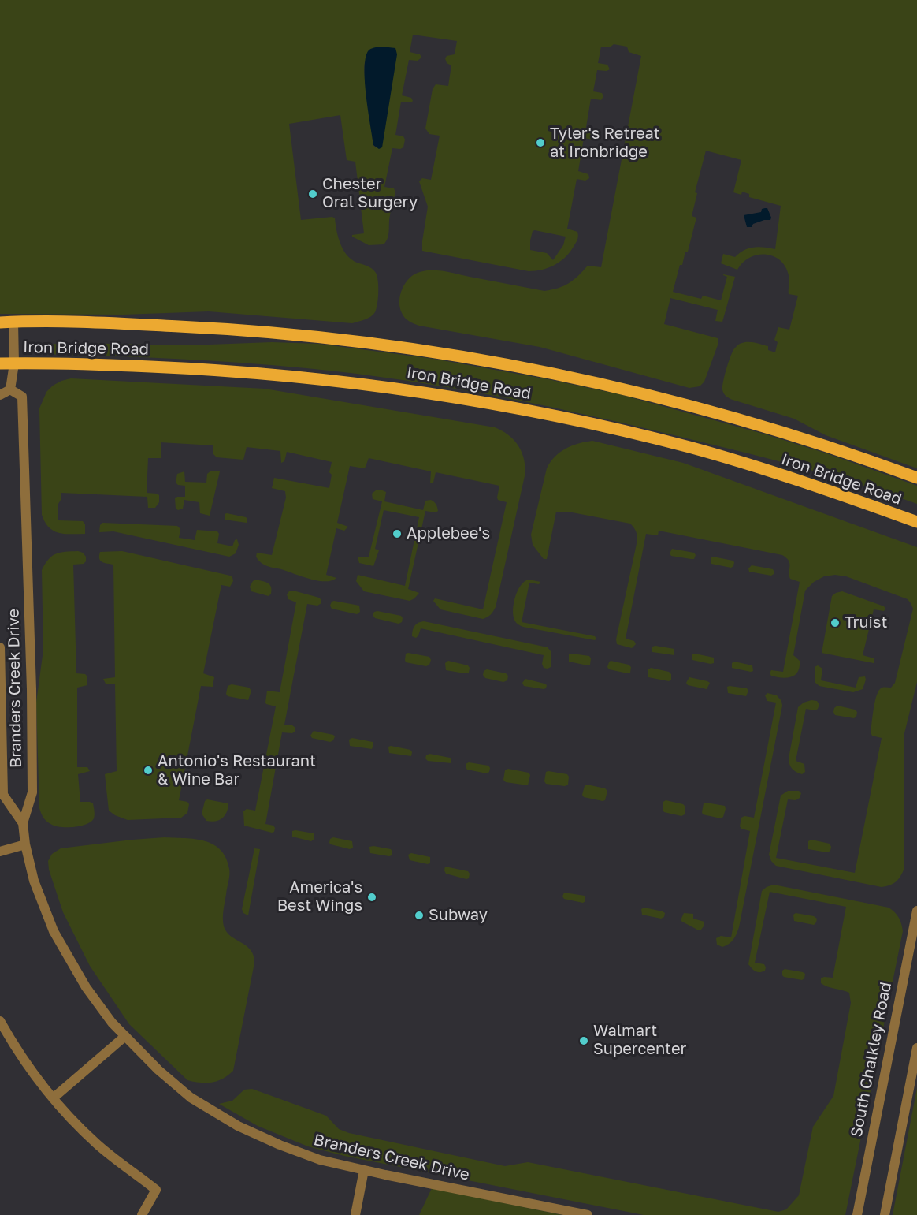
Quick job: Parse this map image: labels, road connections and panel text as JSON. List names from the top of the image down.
{
  "streets": {
    "main road": ["Iron Bridge Road"],
    "street": ["Branders Creek Drive", "South Chalkley Road"]
  },
  "places": [
    "Tyler's Retreat at Ironbridge",
    "Chester Oral Surgery",
    "Applebee's",
    "Truist",
    "Antonio's Restaurant & Wine Bar",
    "America's Best Wings",
    "Subway",
    "Walmart Supercenter"
  ]
}
